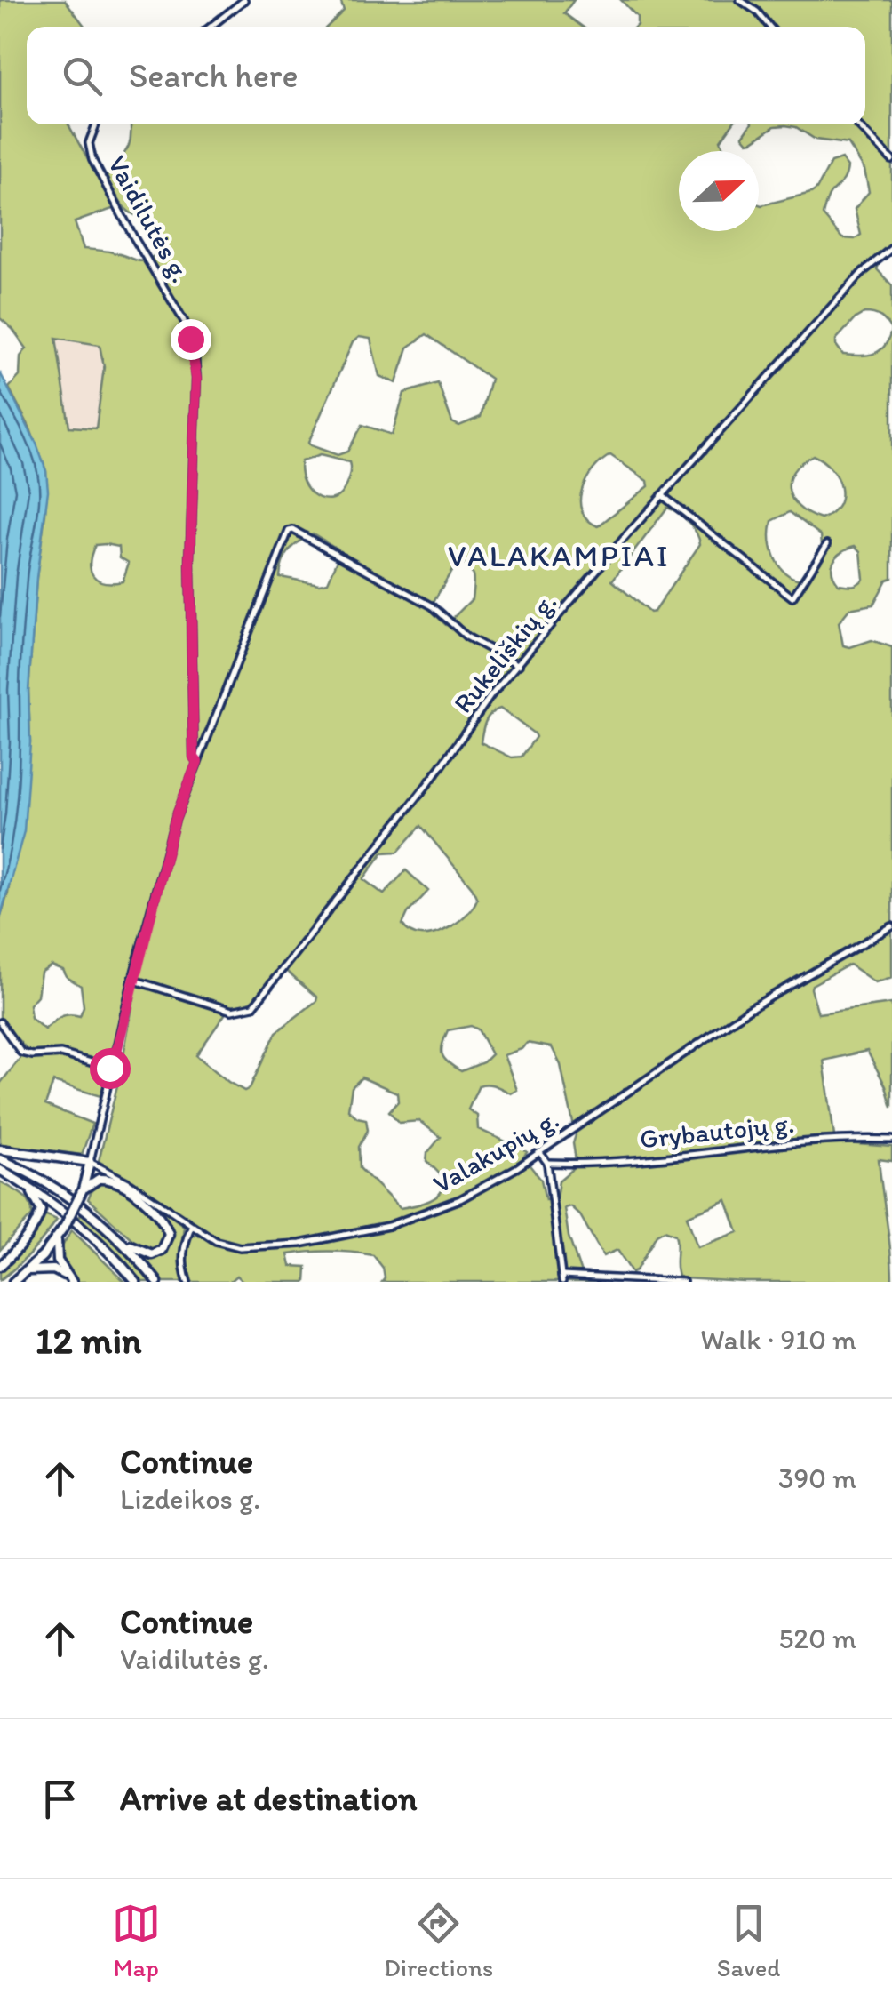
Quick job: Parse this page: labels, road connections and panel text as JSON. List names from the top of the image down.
{
  "streets": {
    "street": [
      "Vaidilutės g.",
      "Rukeliškių g.",
      "Grybautojų g.",
      "Valakupių g."
    ]
  },
  "districts": ["VALAKAMPIAI"],
  "north": "right",
  "page": {
    "search": "Search here",
    "heading": ["12 min", "Walk · 910 m"],
    "list": [
      ["Continue", "Lizdeikos g.", "390 m"],
      ["Continue", "Vaidilutės g.", "520 m"],
      "Arrive at destination"
    ],
    "nav": ["Map", "Directions", "Saved"]
  }
}
